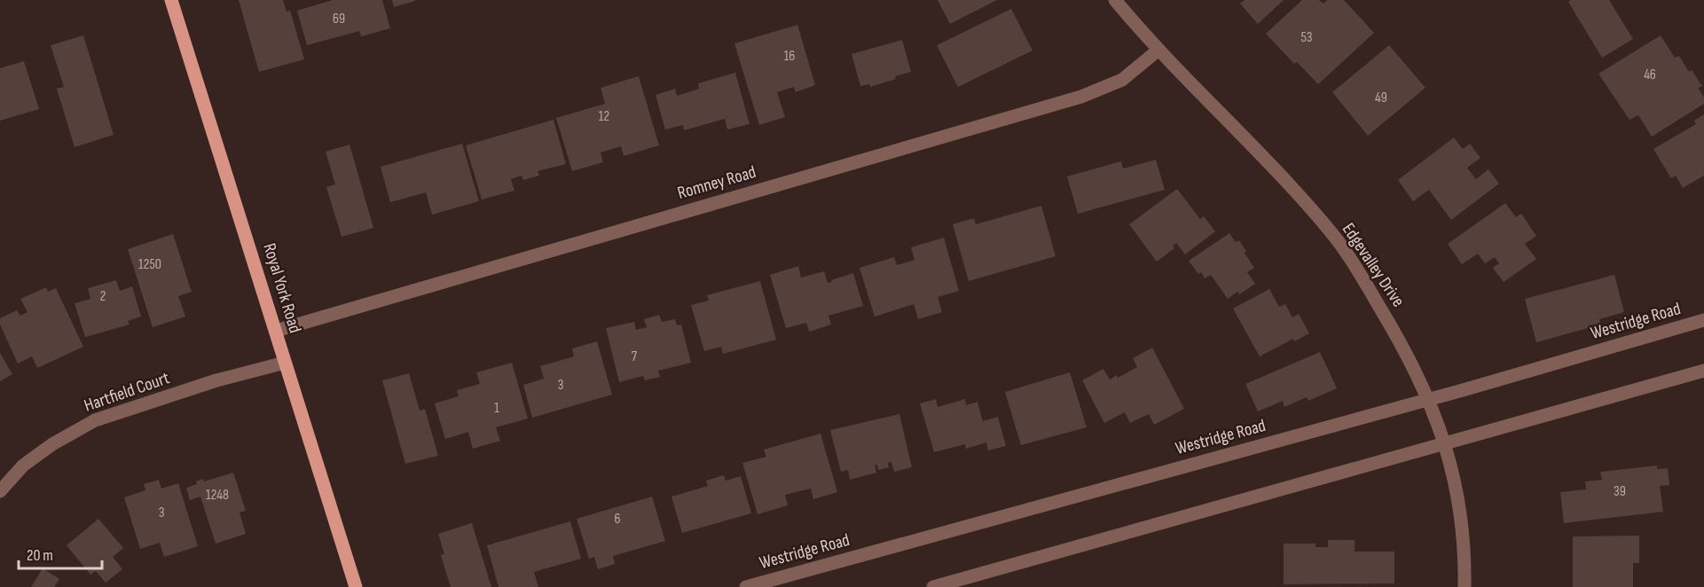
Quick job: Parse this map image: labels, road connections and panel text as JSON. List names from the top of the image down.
{
  "streets": {
    "main road": ["Royal York Road"],
    "street": [
      "Romney Road",
      "Edgevalley Drive",
      "Westridge Road",
      "Hartfield Court"
    ]
  },
  "crossings": [
    ["Romney Road", "Edgevalley Drive"],
    ["Romney Road", "Royal York Road"],
    ["Edgevalley Drive", "Westridge Road"],
    ["Royal York Road", "Hartfield Court"]
  ],
  "house_numbers": [
    "69",
    "53",
    "16",
    "46",
    "49",
    "12",
    "1250",
    "2",
    "7",
    "3",
    "1",
    "39",
    "1248",
    "3",
    "6"
  ],
  "scale_bar": "20 m"
}
